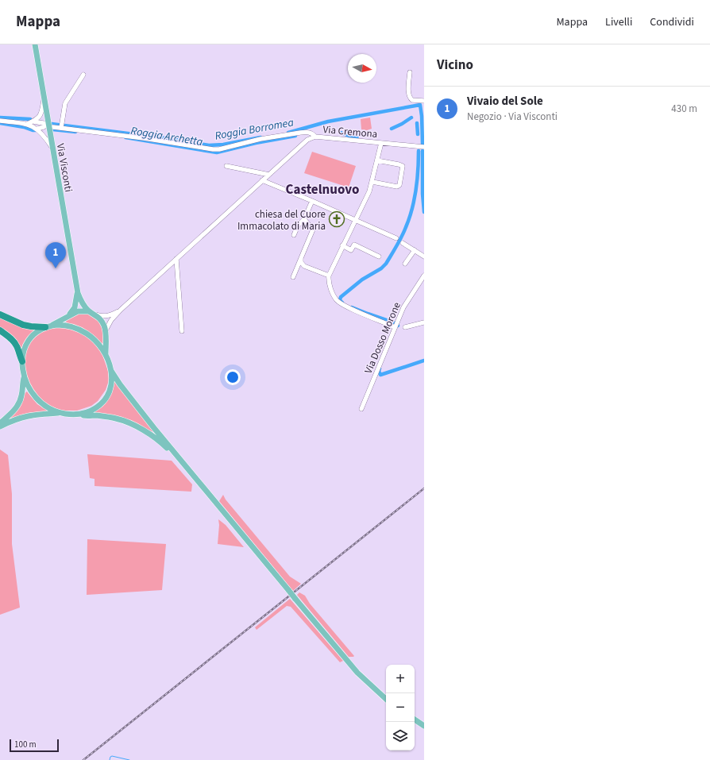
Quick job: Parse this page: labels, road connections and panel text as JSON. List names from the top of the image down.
{
  "streets": {
    "main road": ["Via Visconti"],
    "street": ["Via Cremona", "Via Dosso Morone"]
  },
  "districts": ["Castelnuovo"],
  "water": ["Roggia Borromea", "Roggia Archetta"],
  "places": {
    "church": ["chiesa del Cuore Immacolato di Maria"]
  },
  "scale_bar": "100 m",
  "north": "right",
  "page": {
    "header": "Mappa",
    "nav": ["Mappa", "Livelli", "Condividi"],
    "heading": "Vicino",
    "list": [
      {
        "mark": "1",
        "name": "Vivaio del Sole",
        "note": "Negozio · Via Visconti",
        "value": "430 m"
      }
    ],
    "pins": "1",
    "map_buttons": ["+", "−"],
    "scale": "100 m"
  }
}
